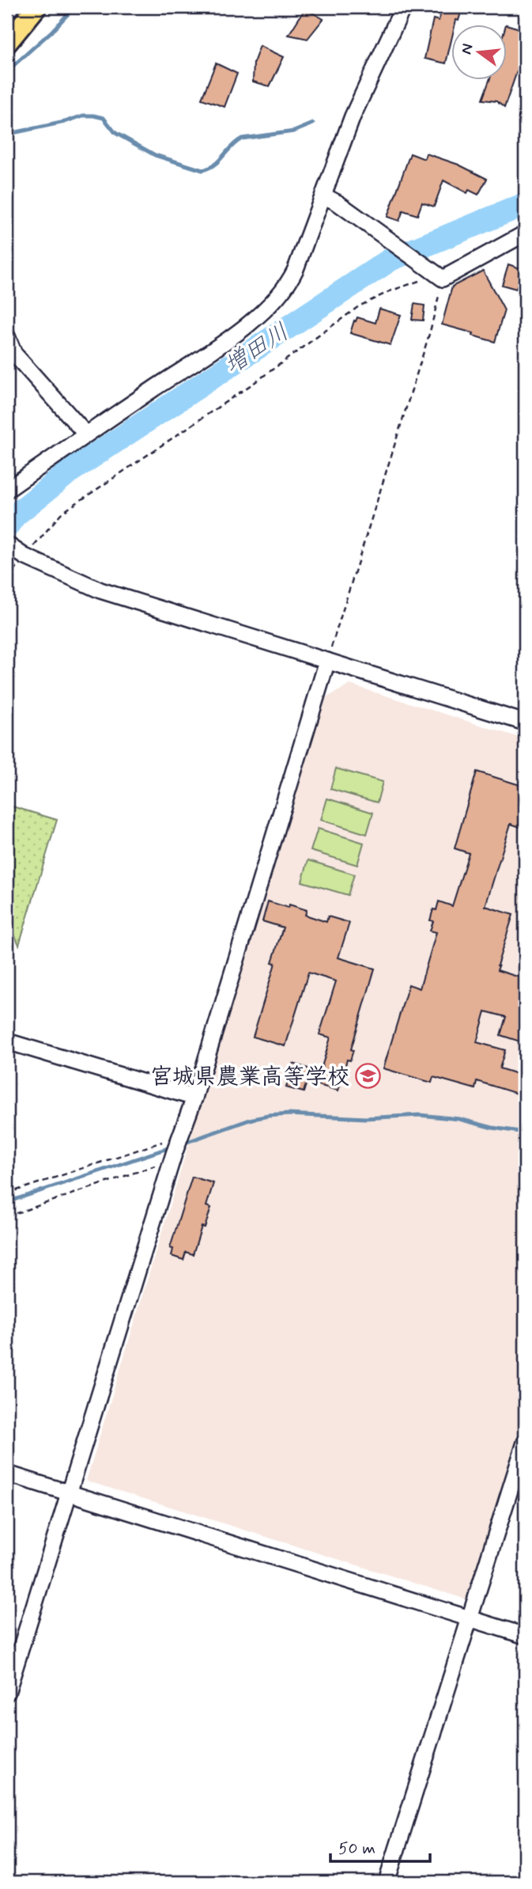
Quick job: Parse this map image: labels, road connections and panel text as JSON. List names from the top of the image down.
{
  "water": ["増田川"],
  "places": {
    "school or university": ["宮城県農業高等学校"]
  },
  "scale_bar": "50 m",
  "north": "left"
}
